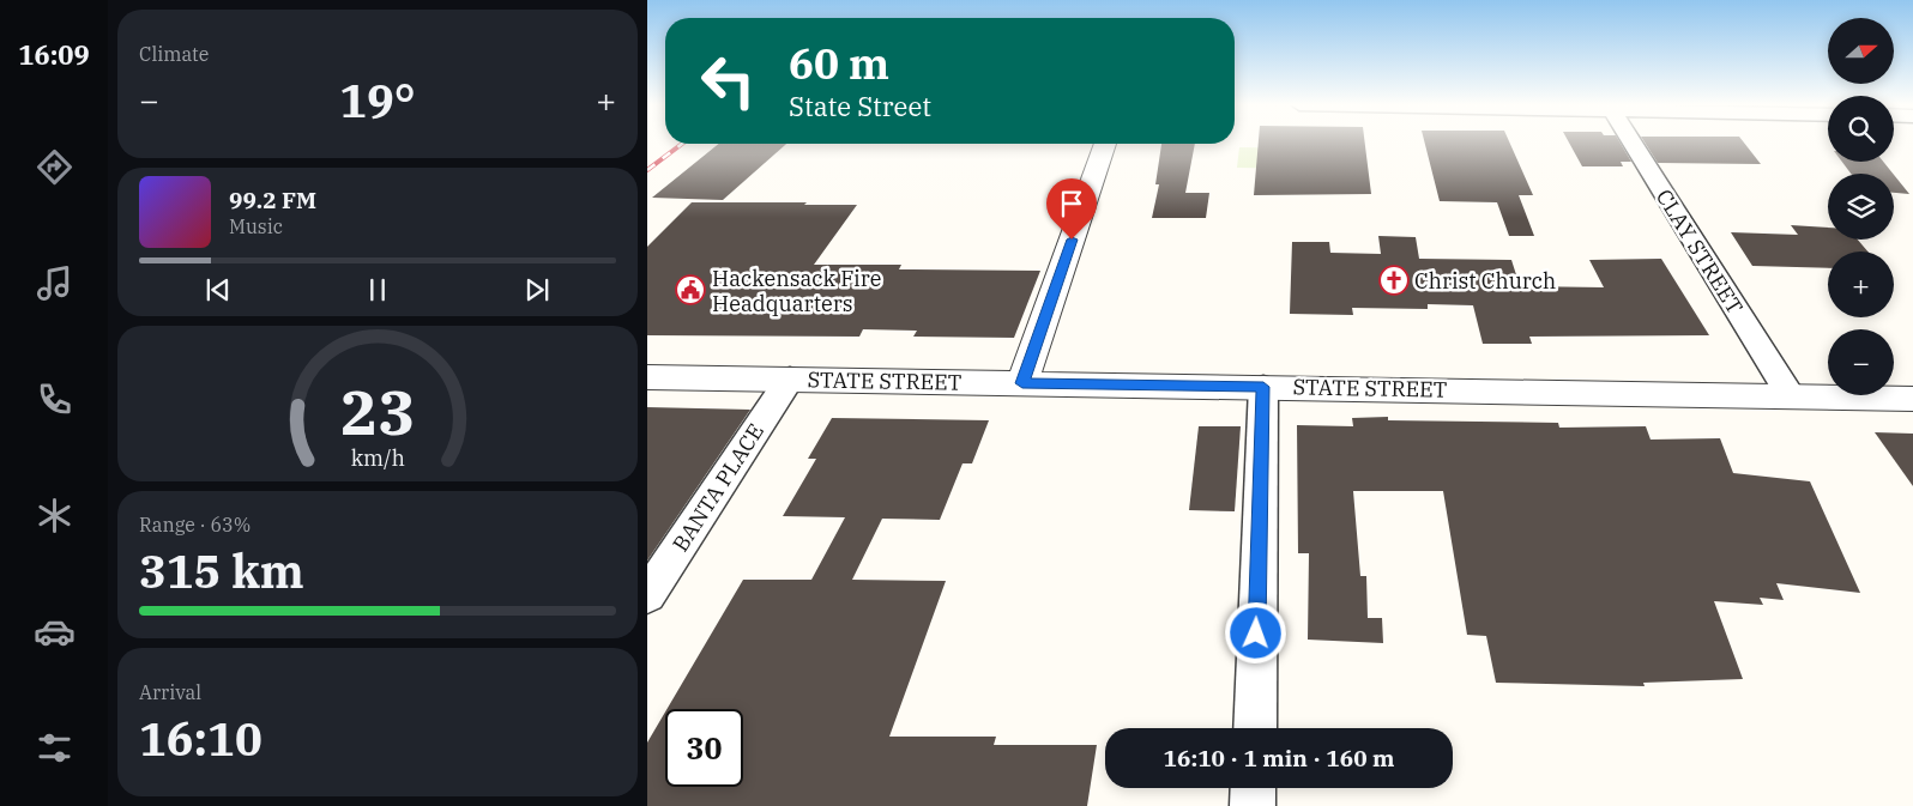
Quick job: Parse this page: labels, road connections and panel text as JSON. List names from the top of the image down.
{
  "streets": {
    "street": ["CLAY STREET", "STATE STREET", "BANTA PLACE"]
  },
  "crossings": [
    ["CLAY STREET", "STATE STREET"],
    ["STATE STREET", "BANTA PLACE"]
  ],
  "places": {
    "church": ["Christ Church"],
    "public building": ["Hackensack Fire Headquarters"]
  },
  "north": "right",
  "page": {
    "tabs": "16:09",
    "tile": [
      "Climate",
      ["Range · 63%", "315 km"],
      ["Arrival", "16:10"]
    ],
    "map_buttons": ["+", "−"],
    "turn": ["60 m", "State Street"],
    "heat": ["−", "19°", "+"],
    "song": ["99.2 FM", "Music"],
    "limit": "30",
    "trip": "16:10 · 1 min · 160 m",
    "gauge": ["23", "km/h"]
  }
}
